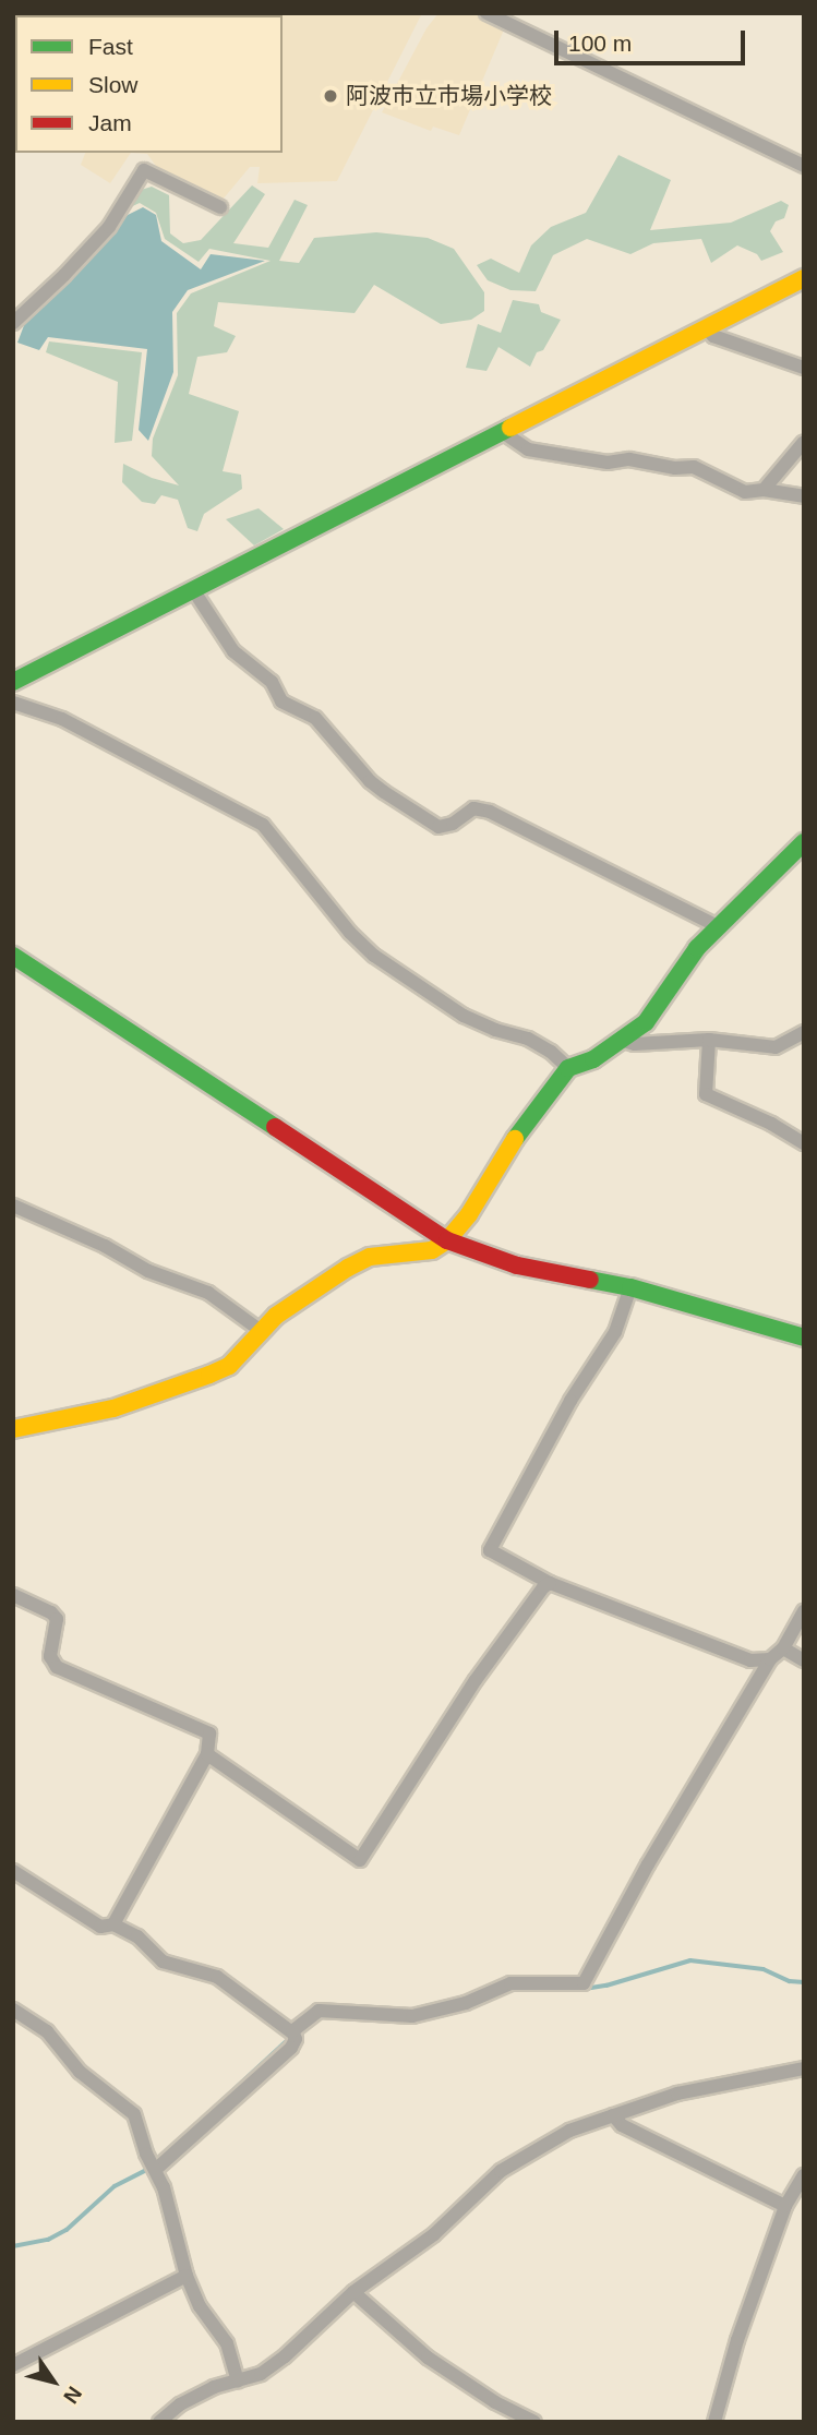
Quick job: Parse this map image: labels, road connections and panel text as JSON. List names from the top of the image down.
{
  "places": ["阿波市立市場小学校"],
  "legend": ["Fast", "Slow", "Jam"],
  "scale_bar": "100 m",
  "north": "bottom right"
}
